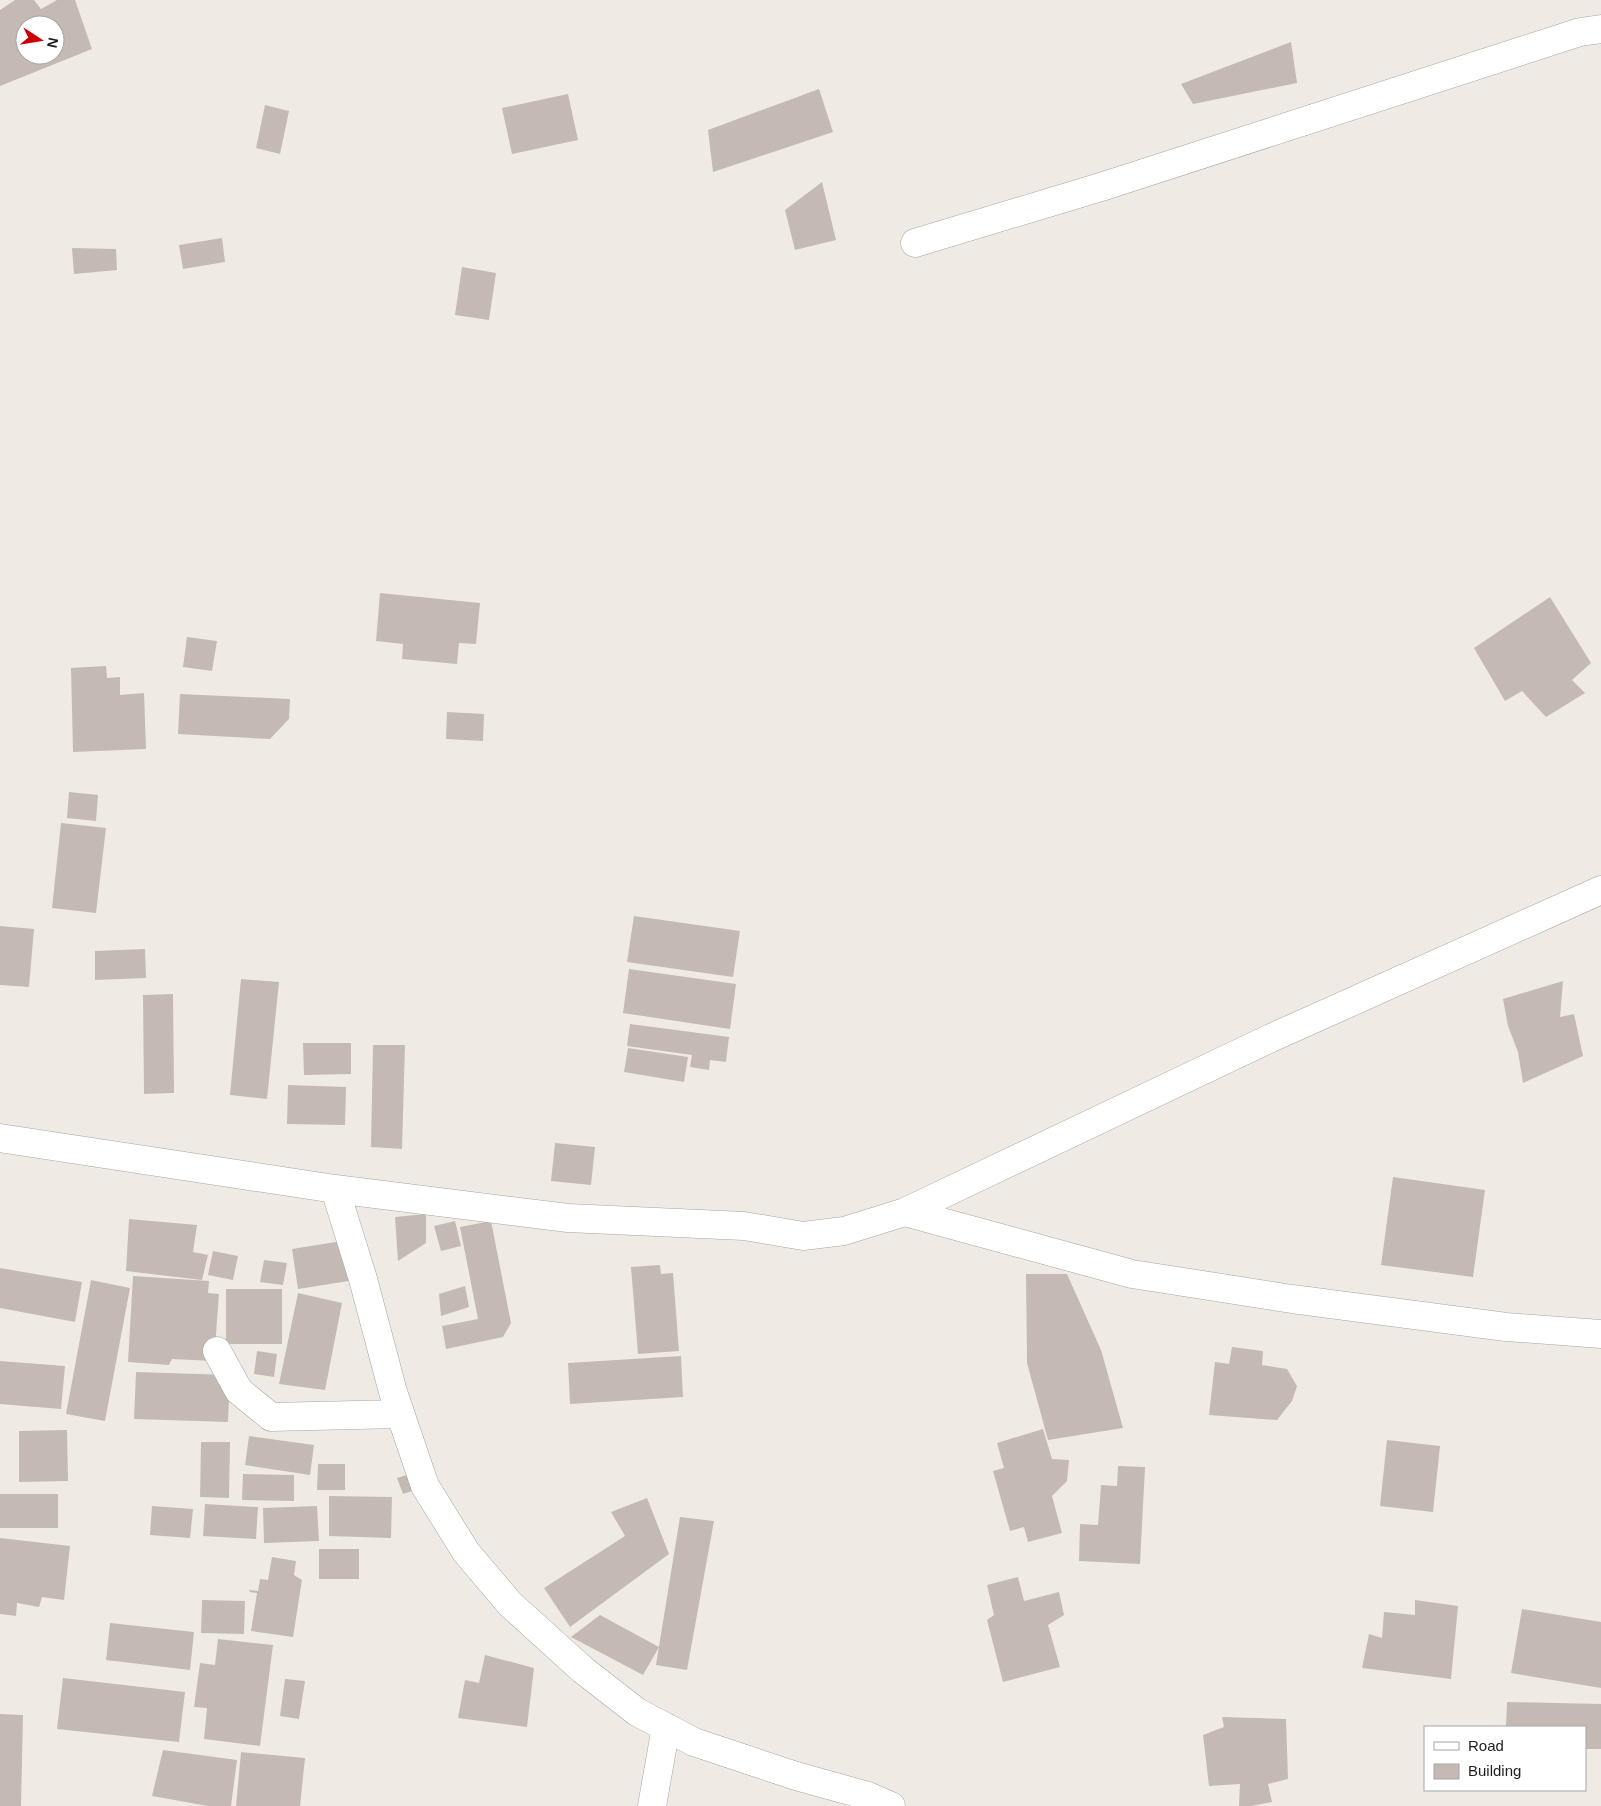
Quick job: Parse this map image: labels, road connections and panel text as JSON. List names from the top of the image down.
{
  "legend": ["Road", "Building"],
  "north": "right"
}
